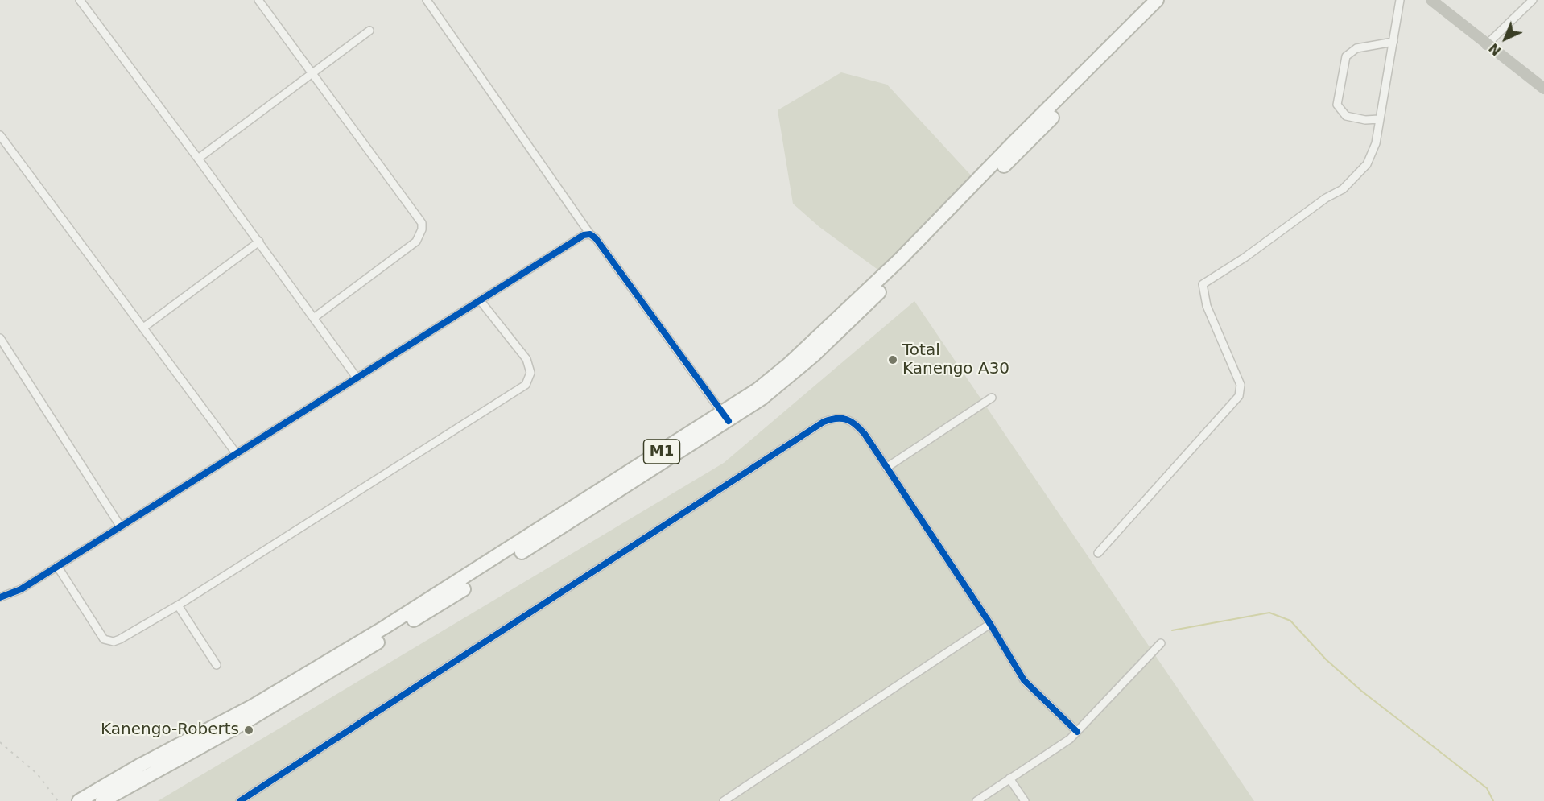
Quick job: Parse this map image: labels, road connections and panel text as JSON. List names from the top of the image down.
{
  "streets": {
    "highway": ["M1"]
  },
  "places": ["Total Kanengo A30", "Kanengo-Roberts"],
  "north": "bottom left"
}
